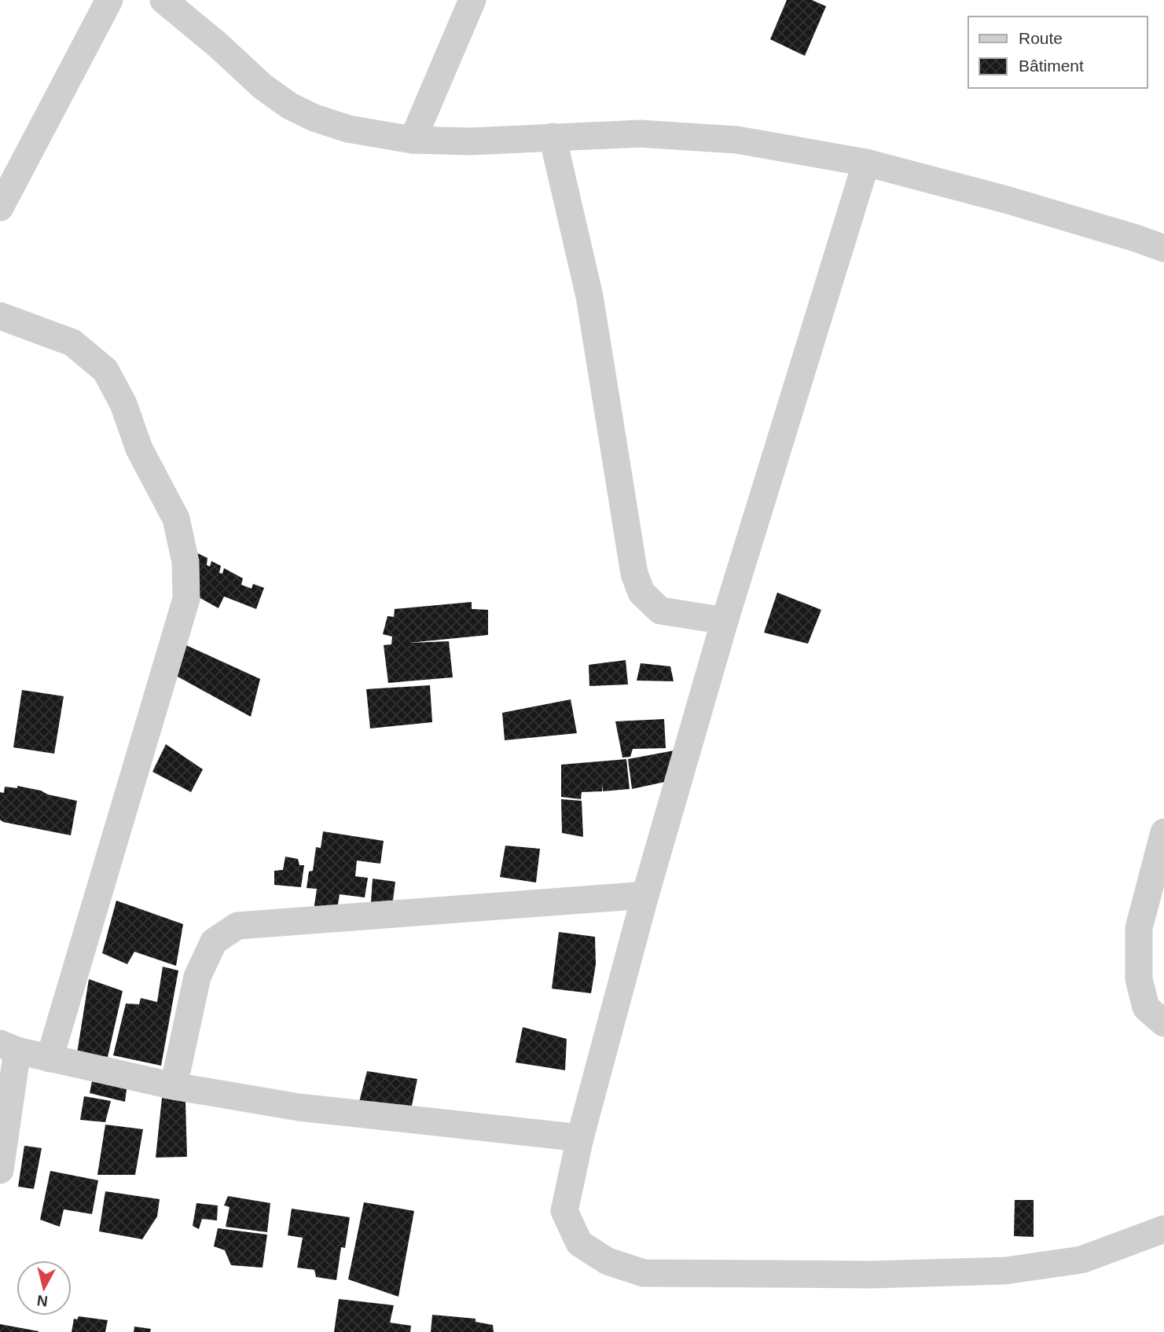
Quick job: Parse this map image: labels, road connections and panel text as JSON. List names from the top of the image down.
{
  "legend": ["Route", "Bâtiment"],
  "north": "bottom"
}
